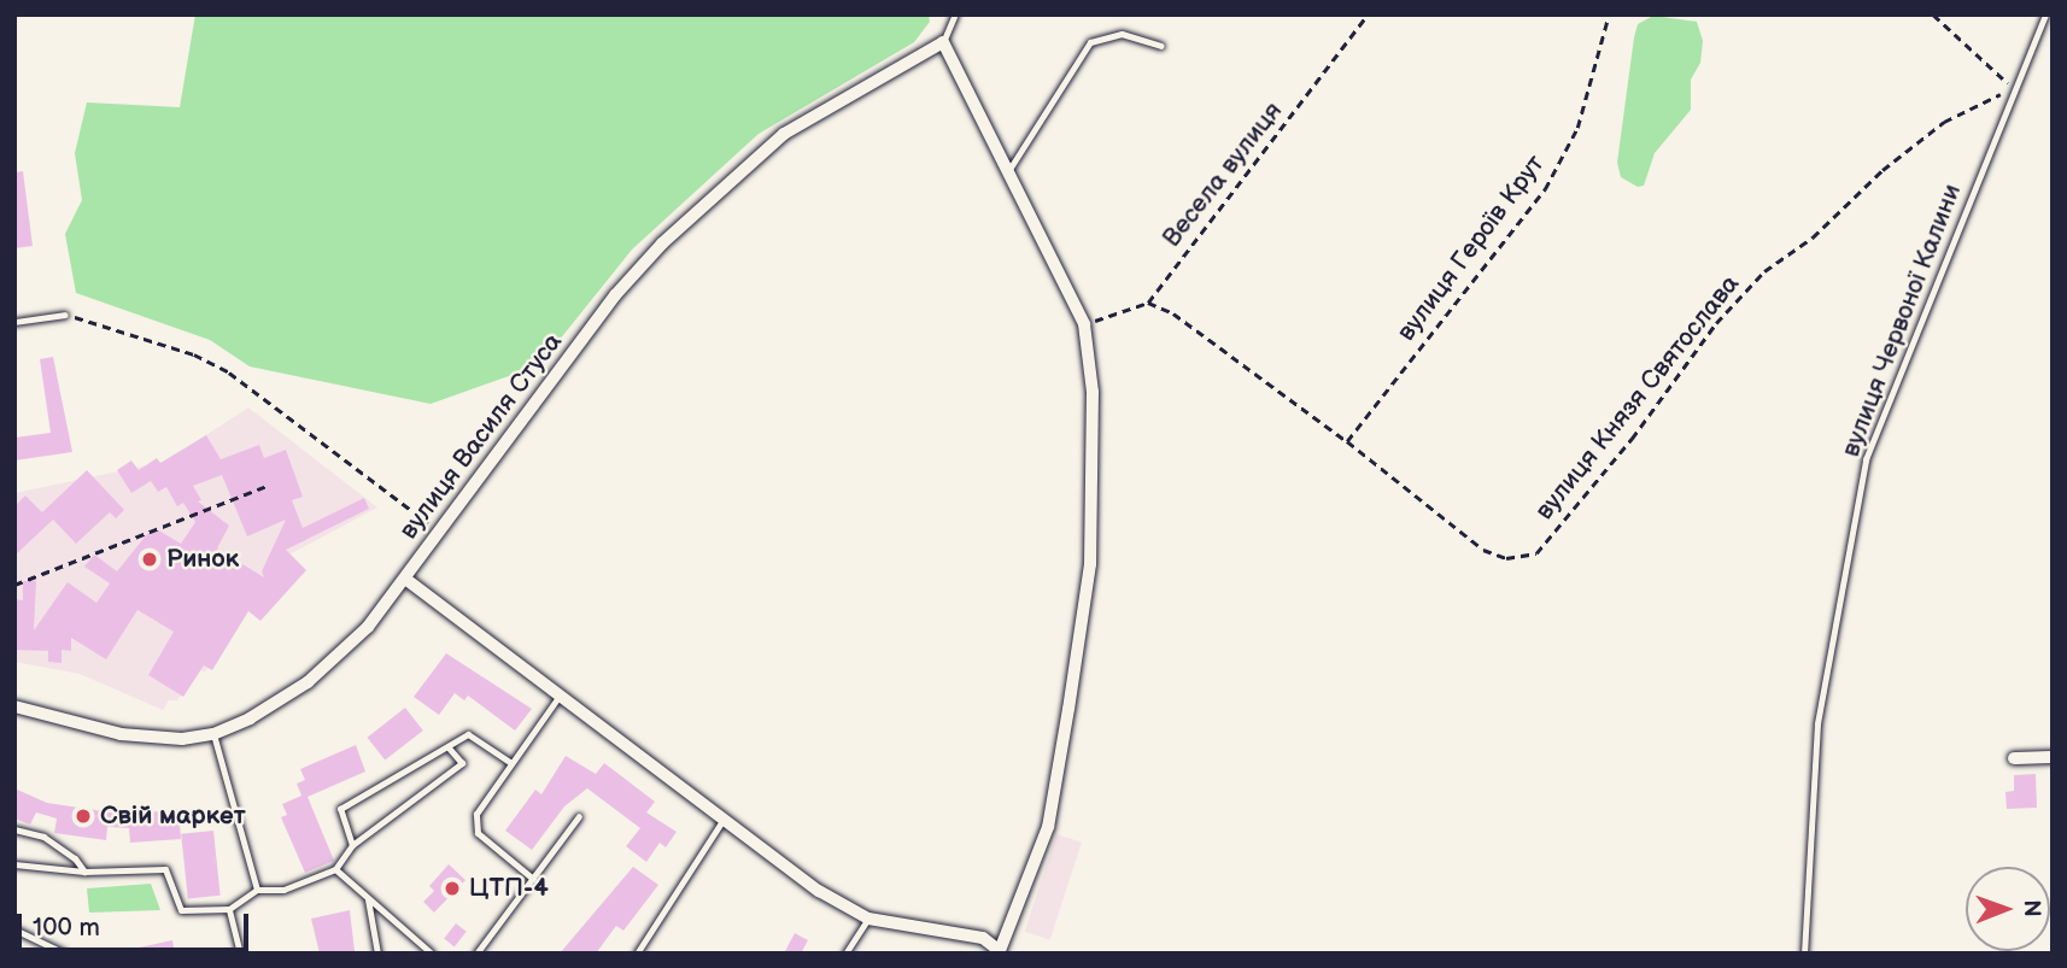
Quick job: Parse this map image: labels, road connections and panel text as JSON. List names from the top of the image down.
{
  "streets": {
    "street": ["вулиця Василя Стуса"],
    "lane": ["вулиця Червоної Калини"],
    "path": ["Весела вулиця", "вулиця Героїв Крут", "вулиця Князя Святослава"]
  },
  "crossings": [
    ["вулиця Героїв Крут", "вулиця Князя Святослава"],
    ["вулиця Червоної Калини", "вулиця Князя Святослава"]
  ],
  "places": ["Ринок", "Свiй маркет", "ЦТП-4"],
  "scale_bar": "100 m",
  "north": "right"
}
